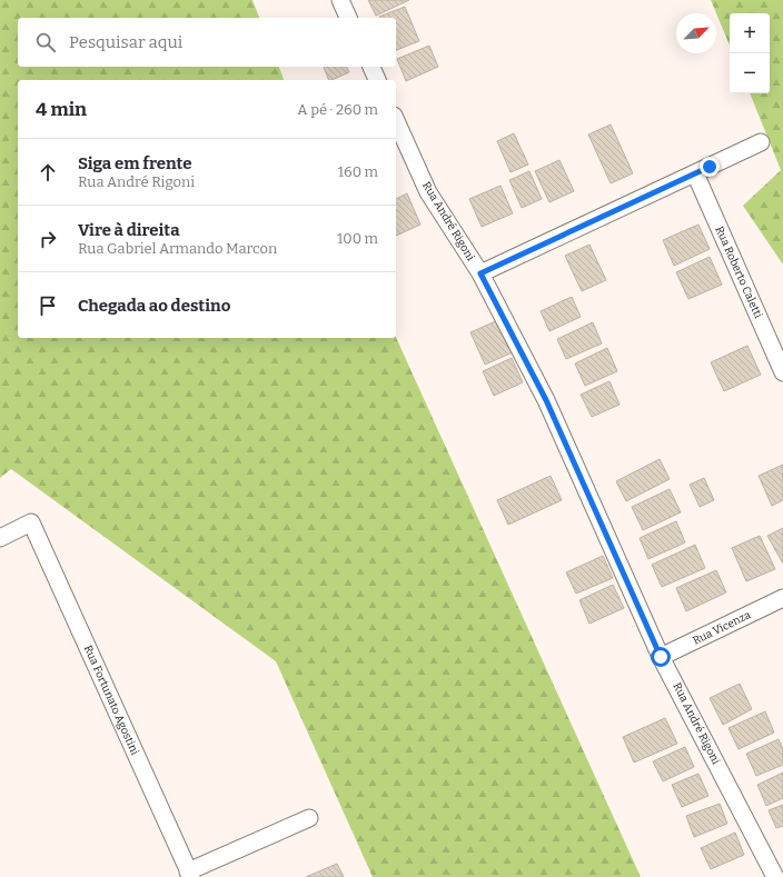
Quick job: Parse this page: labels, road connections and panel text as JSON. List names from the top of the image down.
{
  "streets": {
    "street": [
      "Rua André Rigoni",
      "Rua Roberto Caletti",
      "Rua Vicenza",
      "Rua Fortunato Agostini"
    ]
  },
  "crossings": [
    ["Rua André Rigoni", "Rua Vicenza"]
  ],
  "north": "top right",
  "page": {
    "map_buttons": ["+", "−"],
    "search": "Pesquisar aqui",
    "heading": ["4 min", "A pé · 260 m"],
    "list": [
      ["Siga em frente", "Rua André Rigoni", "160 m"],
      ["Vire à direita", "Rua Gabriel Armando Marcon", "100 m"],
      "Chegada ao destino"
    ]
  }
}
